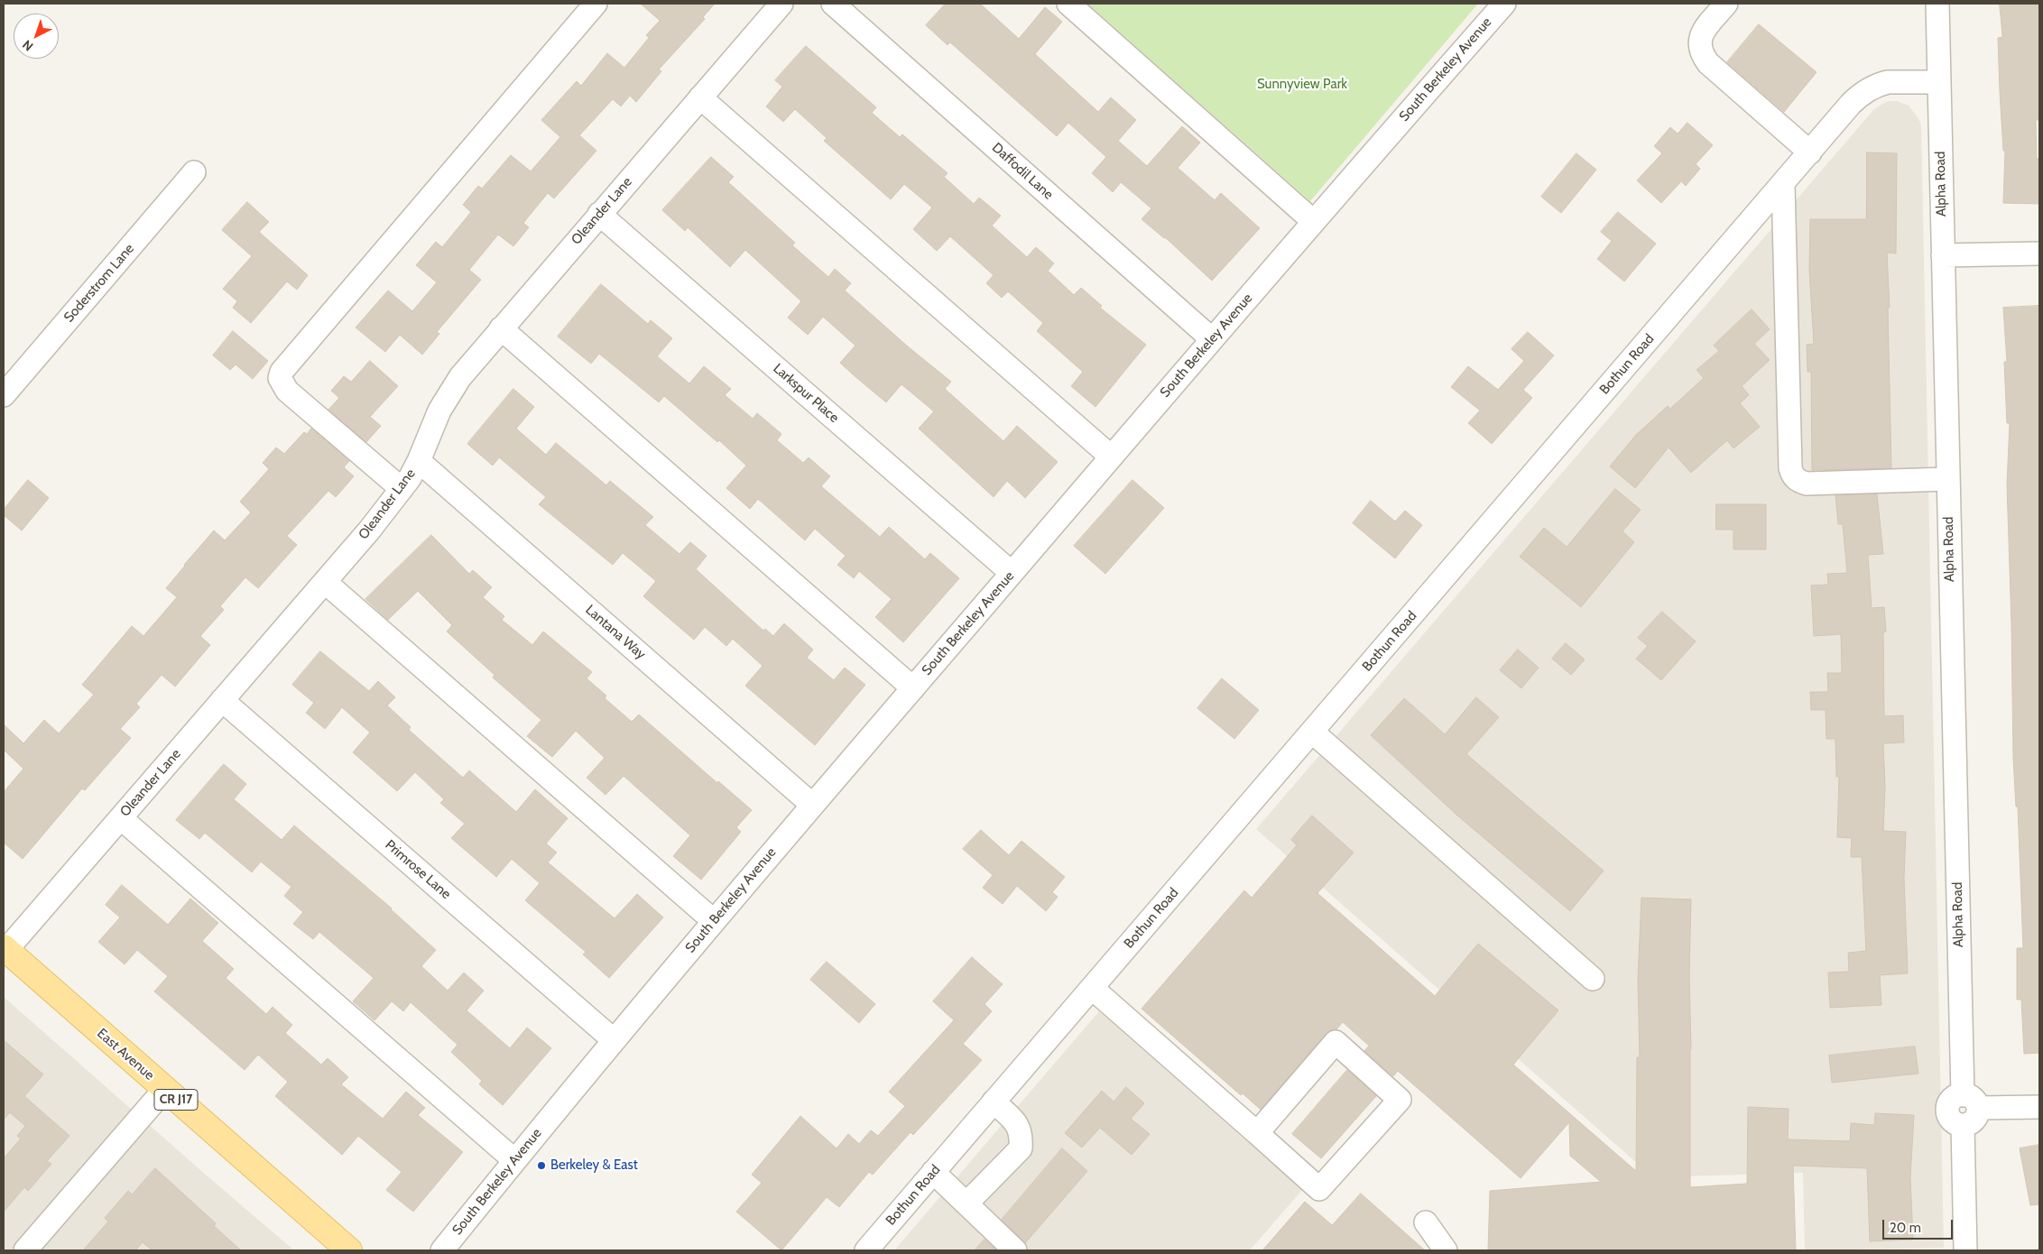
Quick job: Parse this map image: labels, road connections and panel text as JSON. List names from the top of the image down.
{
  "streets": {
    "main road": ["East Avenue", "CR J17"],
    "street": [
      "South Berkeley Avenue",
      "Daffodil Lane",
      "Alpha Road",
      "Oleander Lane",
      "Soderstrom Lane",
      "Bothun Road",
      "Larkspur Place",
      "Lantana Way",
      "Primrose Lane"
    ]
  },
  "crossings": [
    ["South Berkeley Avenue", "Daffodil Lane"],
    ["South Berkeley Avenue", "Larkspur Place"],
    ["South Berkeley Avenue", "Lantana Way"],
    ["South Berkeley Avenue", "Primrose Lane"],
    ["Alpha Road", "Bothun Road"],
    ["Oleander Lane", "Larkspur Place"],
    ["Oleander Lane", "Lantana Way"],
    ["Oleander Lane", "Primrose Lane"],
    ["Oleander Lane", "East Avenue"]
  ],
  "parks": ["Sunnyview Park"],
  "places": ["Berkeley & East"],
  "scale_bar": "20 m",
  "north": "bottom left"
}
